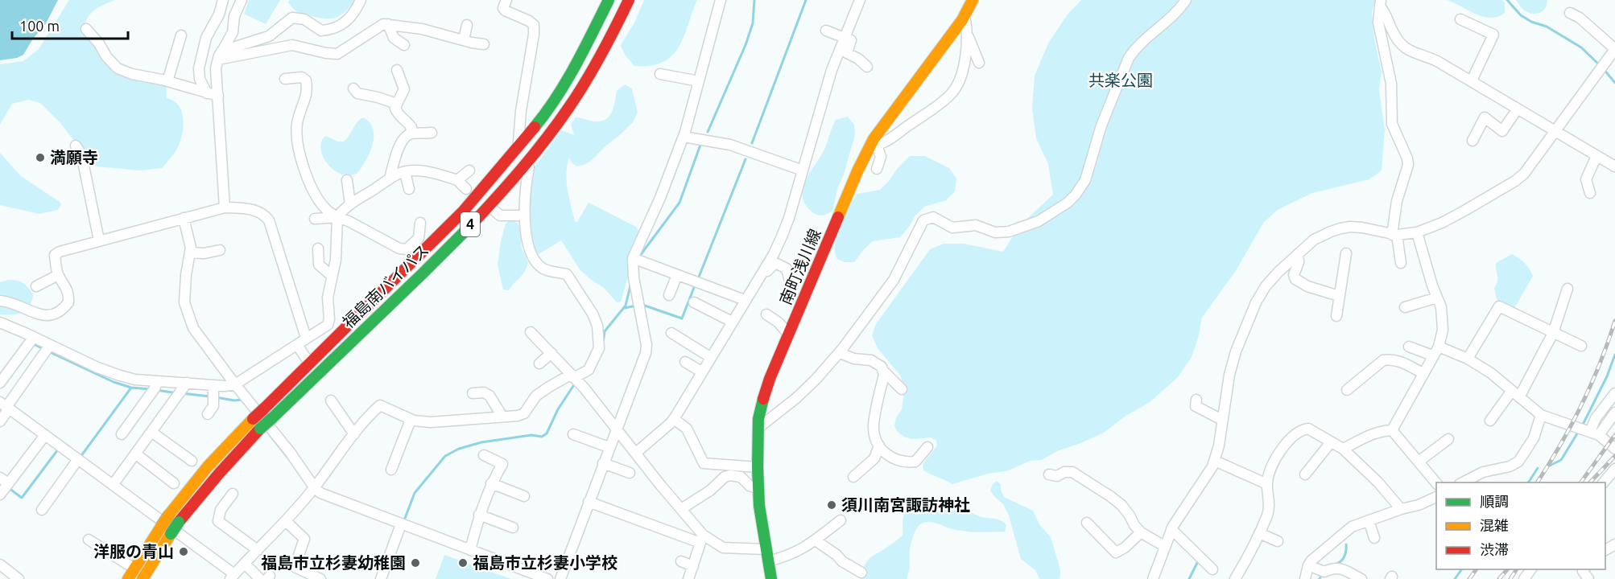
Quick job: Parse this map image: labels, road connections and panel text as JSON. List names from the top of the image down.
{
  "streets": {
    "main road": ["4", "南町浅川線", "福島南バイパス"]
  },
  "parks": ["共楽公園"],
  "places": [
    "満願寺",
    "須川南宮諏訪神社",
    "洋服の青山",
    "福島市立杉妻幼稚園",
    "福島市立杉妻小学校"
  ],
  "legend": ["順調", "混雑", "渋滞"],
  "scale_bar": "100 m"
}
